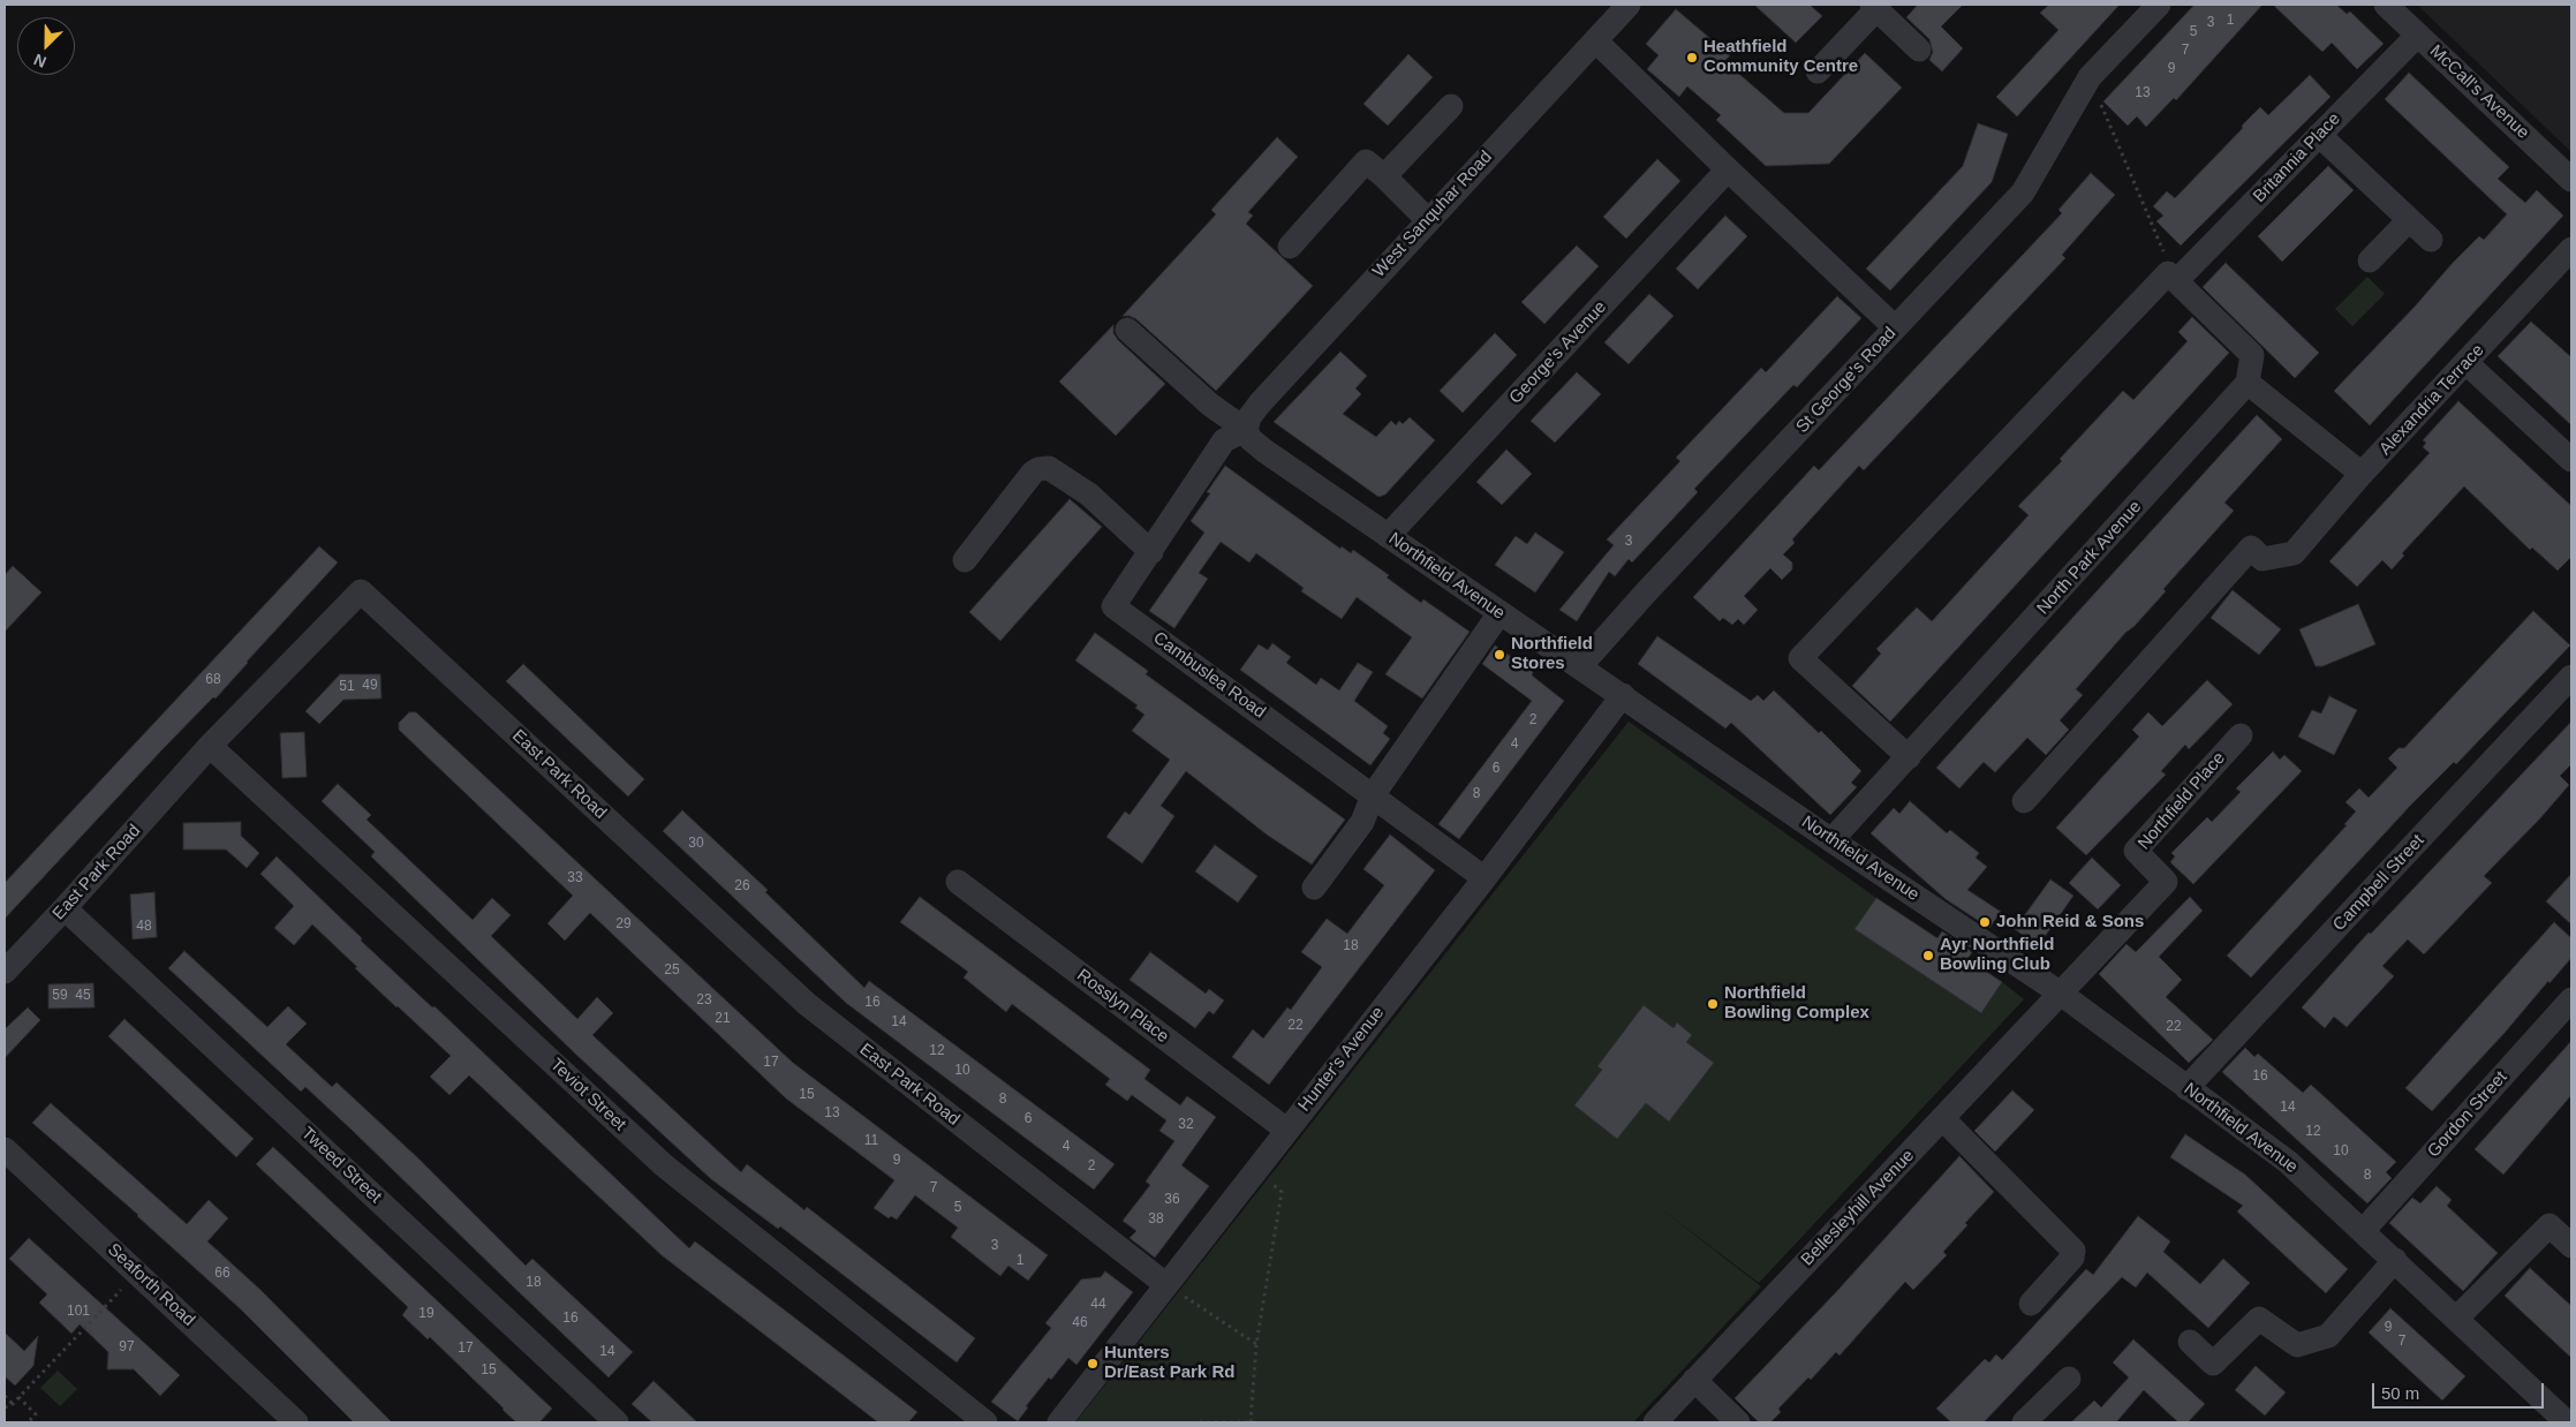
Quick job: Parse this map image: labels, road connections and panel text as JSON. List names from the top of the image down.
{
  "streets": {
    "street": [
      "McCall's Avenue",
      "Britannia Place",
      "West Sanquhar Road",
      "George's Avenue",
      "St George's Road",
      "Alexandria Terrace",
      "North Park Avenue",
      "Northfield Avenue",
      "Cambuslea Road",
      "East Park Road",
      "Northfield Place",
      "Campbell Street",
      "Rosslyn Place",
      "Hunter's Avenue",
      "Teviot Street",
      "Gordon Street",
      "Tweed Street",
      "Bellesleyhill Avenue",
      "Seaforth Road"
    ]
  },
  "crossings": [
    ["McCall's Avenue", "Britannia Place"],
    ["West Sanquhar Road", "Northfield Avenue"],
    ["West Sanquhar Road", "Cambuslea Road"],
    ["George's Avenue", "Northfield Avenue"],
    ["St George's Road", "Northfield Avenue"],
    ["North Park Avenue", "Northfield Avenue"],
    ["Northfield Avenue", "Cambuslea Road"],
    ["Northfield Avenue", "Northfield Place"],
    ["Northfield Avenue", "Campbell Street"],
    ["Northfield Avenue", "Hunter's Avenue"],
    ["Northfield Avenue", "Gordon Street"],
    ["Northfield Avenue", "Bellesleyhill Avenue"],
    ["Cambuslea Road", "Hunter's Avenue"],
    ["East Park Road", "Hunter's Avenue"],
    ["East Park Road", "Teviot Street"],
    ["East Park Road", "Tweed Street"],
    ["Northfield Place", "Bellesleyhill Avenue"],
    ["Rosslyn Place", "Hunter's Avenue"]
  ],
  "places": [
    "Heathfield Community Centre",
    "Northfield Stores",
    "John Reid & Sons",
    "Ayr Northfield Bowling Club",
    "Northfield Bowling Complex",
    "Hunters Dr/East Park Rd"
  ],
  "house_numbers": [
    "1",
    "3",
    "5",
    "7",
    "9",
    "13",
    "3",
    "68",
    "49",
    "51",
    "2",
    "4",
    "6",
    "8",
    "30",
    "33",
    "26",
    "29",
    "48",
    "18",
    "25",
    "59",
    "45",
    "23",
    "16",
    "21",
    "14",
    "22",
    "22",
    "12",
    "17",
    "10",
    "16",
    "15",
    "8",
    "14",
    "13",
    "6",
    "32",
    "12",
    "11",
    "4",
    "10",
    "9",
    "2",
    "8",
    "7",
    "36",
    "5",
    "38",
    "3",
    "1",
    "66",
    "18",
    "44",
    "101",
    "19",
    "16",
    "46",
    "9",
    "7",
    "97",
    "17",
    "14",
    "15"
  ],
  "scale_bar": "50 m",
  "north": "bottom left"
}
